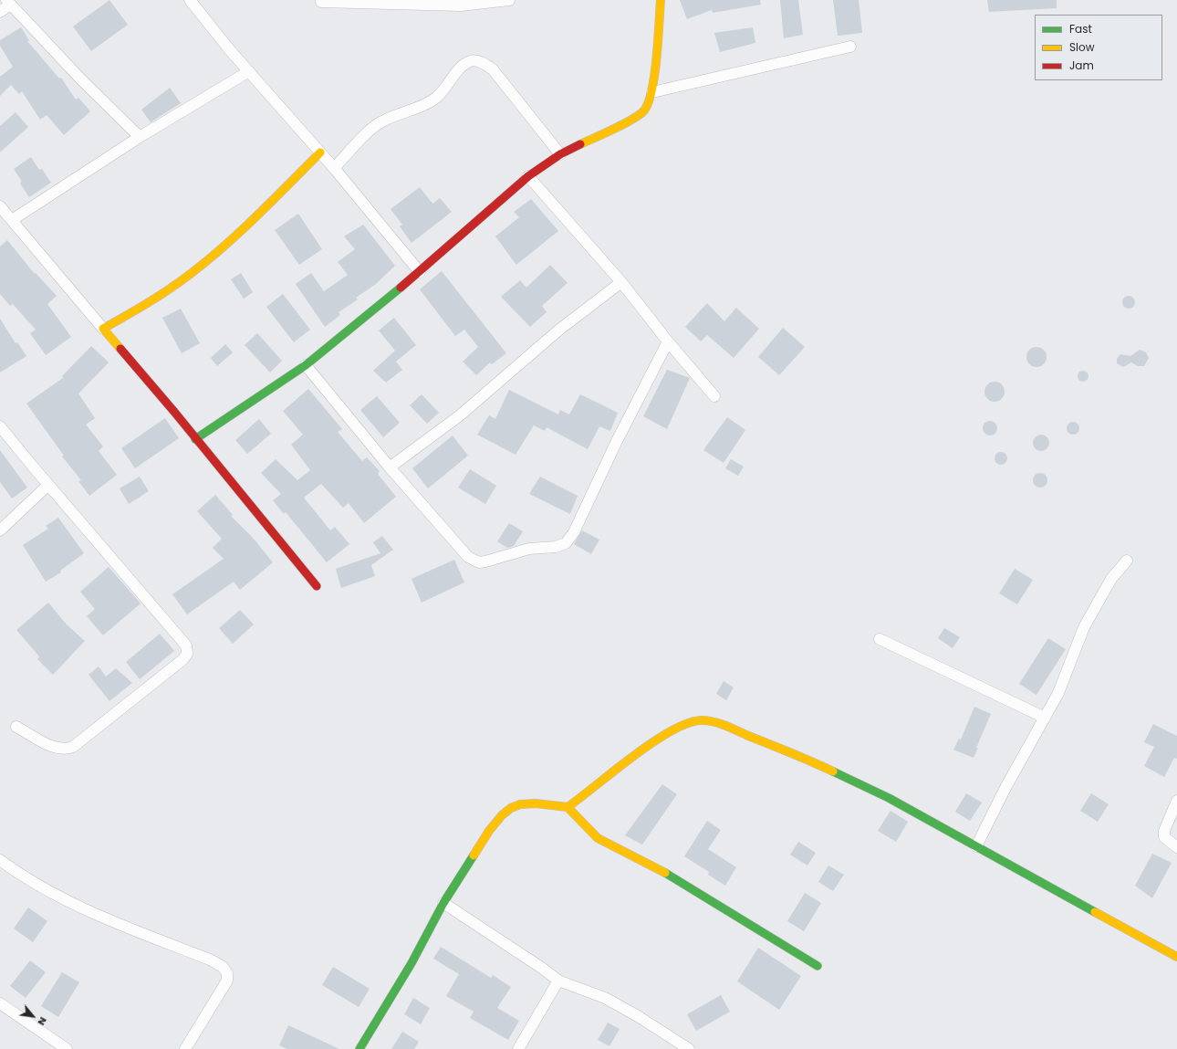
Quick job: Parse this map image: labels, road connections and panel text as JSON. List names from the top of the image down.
{
  "legend": ["Fast", "Slow", "Jam"],
  "north": "bottom right"
}
